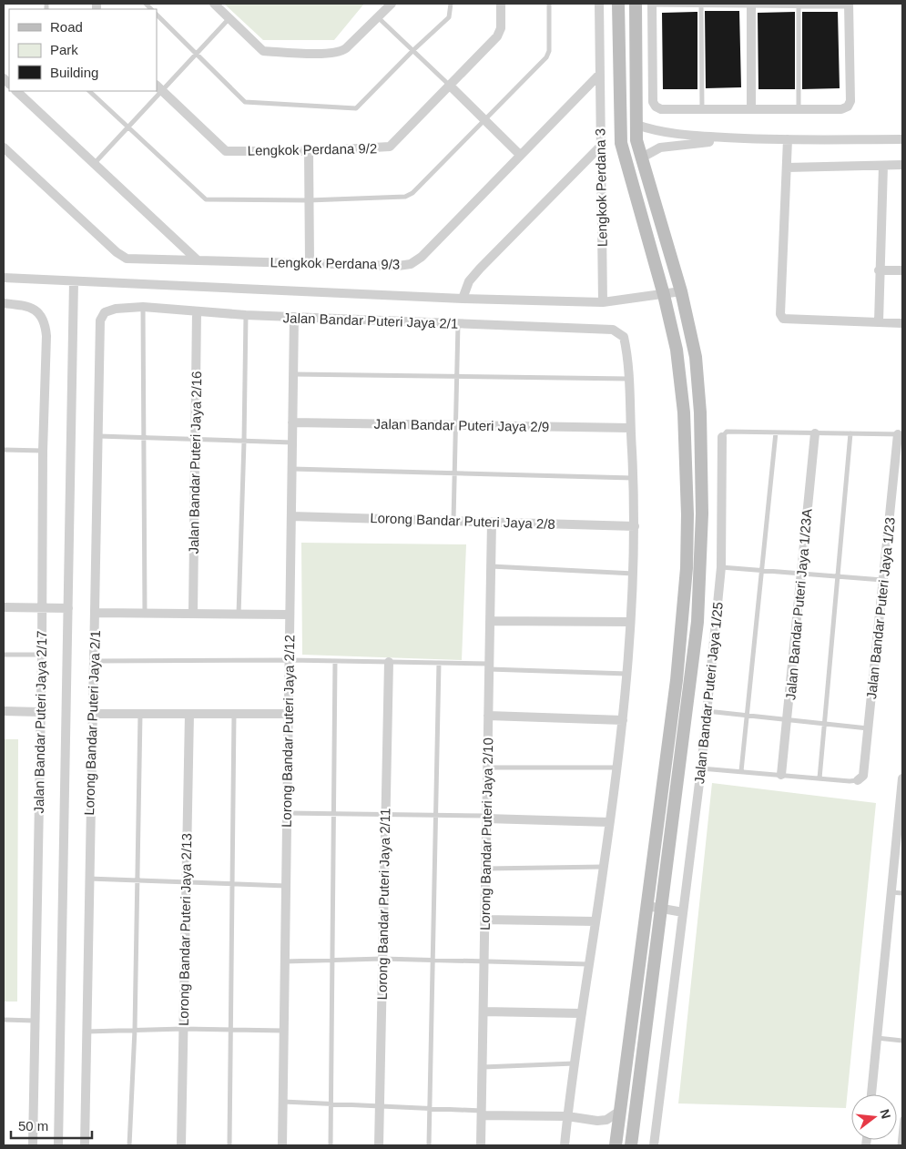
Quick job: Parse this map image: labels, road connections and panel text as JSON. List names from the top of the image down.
{
  "streets": {
    "street": [
      "Lengkok Perdana 9/2",
      "Lengkok Perdana 3",
      "Lengkok Perdana 9/3",
      "Jalan Bandar Puteri Jaya 2/1",
      "Jalan Bandar Puteri Jaya 2/9",
      "Jalan Bandar Puteri Jaya 2/16",
      "Lorong Bandar Puteri Jaya 2/8",
      "Jalan Bandar Puteri Jaya 1/23A",
      "Jalan Bandar Puteri Jaya 1/23",
      "Jalan Bandar Puteri Jaya 1/25",
      "Jalan Bandar Puteri Jaya 2/17",
      "Lorong Bandar Puteri Jaya 2/1",
      "Lorong Bandar Puteri Jaya 2/12",
      "Lorong Bandar Puteri Jaya 2/10",
      "Lorong Bandar Puteri Jaya 2/11",
      "Lorong Bandar Puteri Jaya 2/13"
    ]
  },
  "crossings": [
    ["Lengkok Perdana 3", "Lengkok Perdana 9/3"],
    ["Jalan Bandar Puteri Jaya 2/1", "Jalan Bandar Puteri Jaya 2/16"],
    ["Jalan Bandar Puteri Jaya 2/1", "Lorong Bandar Puteri Jaya 2/1"],
    ["Jalan Bandar Puteri Jaya 2/1", "Lorong Bandar Puteri Jaya 2/12"],
    ["Jalan Bandar Puteri Jaya 2/9", "Lorong Bandar Puteri Jaya 2/12"],
    ["Lorong Bandar Puteri Jaya 2/8", "Lorong Bandar Puteri Jaya 2/12"],
    ["Lorong Bandar Puteri Jaya 2/8", "Lorong Bandar Puteri Jaya 2/10"]
  ],
  "legend": ["Road", "Park", "Building"],
  "scale_bar": "50 m",
  "north": "right"
}
